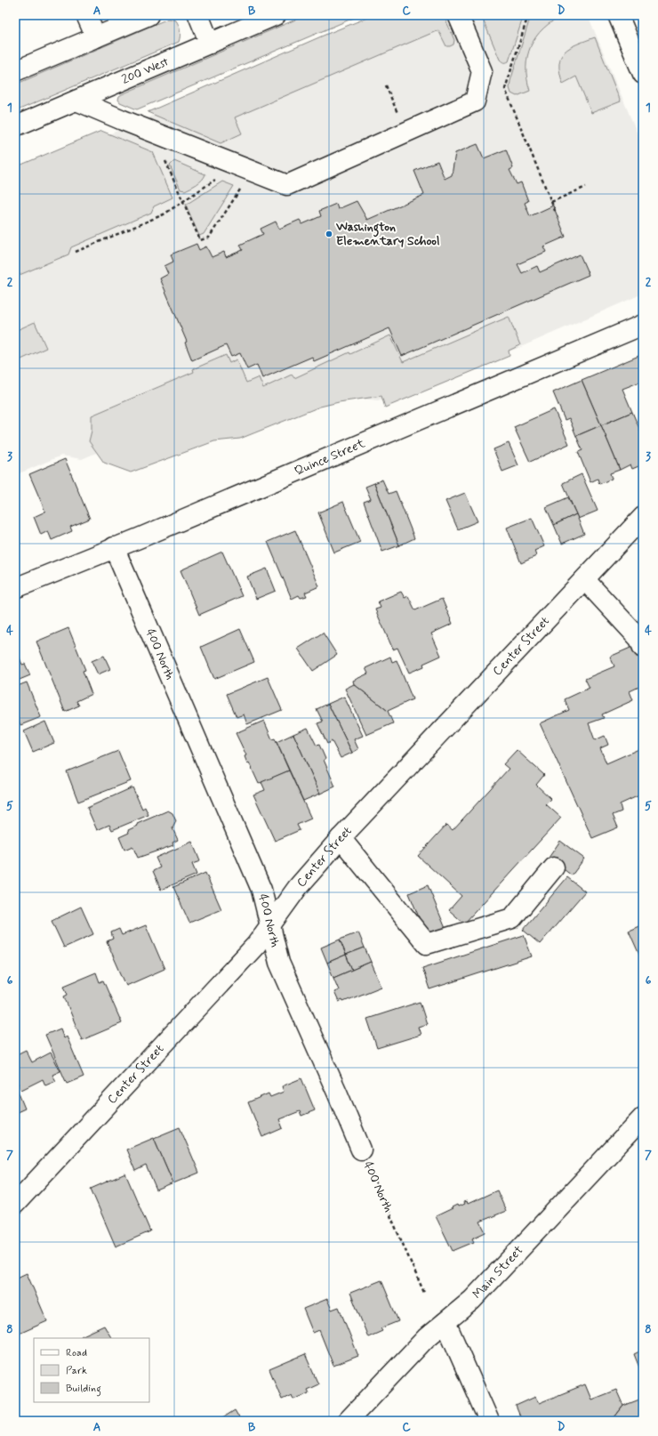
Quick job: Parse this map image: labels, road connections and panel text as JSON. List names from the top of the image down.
{
  "streets": {
    "street": [
      "200 West",
      "Quince Street",
      "Center Street",
      "400 North",
      "Main Street"
    ]
  },
  "crossings": [
    ["Quince Street", "400 North"],
    ["Center Street", "400 North"]
  ],
  "places": ["Washington Elementary School"],
  "legend": ["Road", "Park", "Building"],
  "grid": {
    "columns": [
      "A",
      "B",
      "C",
      "D"
    ],
    "rows": [
      "1",
      "2",
      "3",
      "4",
      "5",
      "6",
      "7",
      "8"
    ]
  }
}
